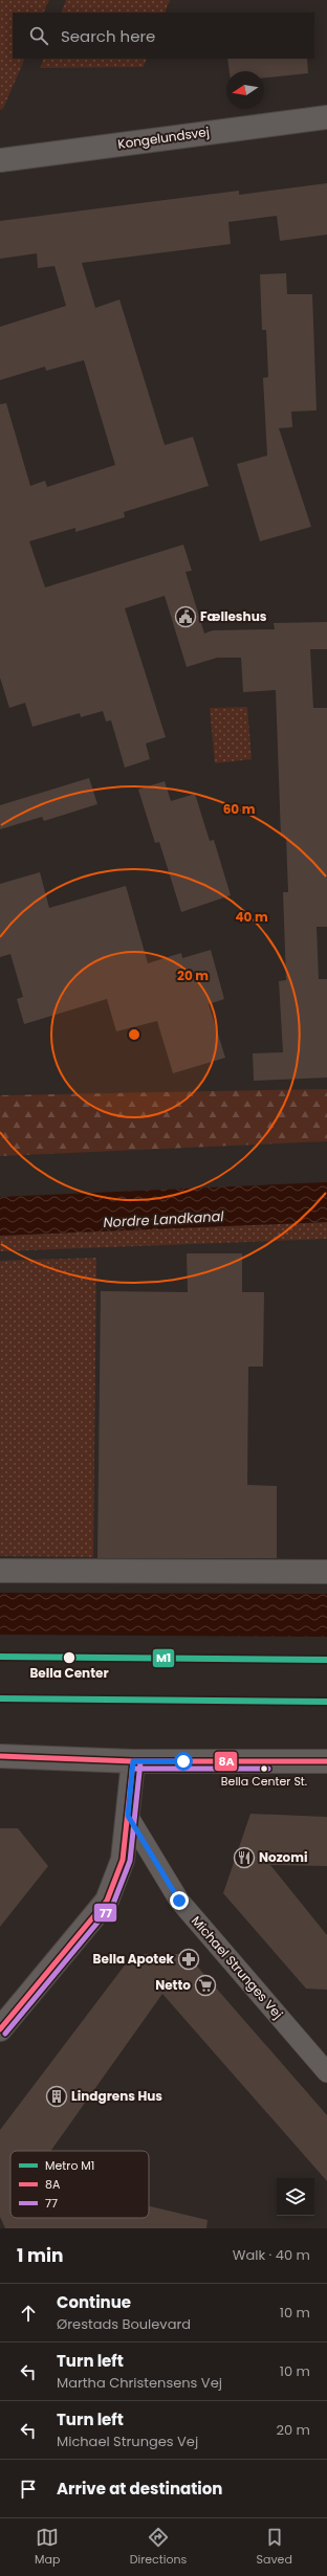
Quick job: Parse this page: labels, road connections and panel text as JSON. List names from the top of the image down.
{
  "streets": {
    "street": ["Kongelundsvej", "Michael Strunges Vej"]
  },
  "water": ["Nordre Landkanal"],
  "places": {
    "public building": ["Fælleshus"],
    "other": ["Bella Center", "Bella Center St."],
    "restaurant": ["Nozomi"],
    "pharmacy": ["Bella Apotek"],
    "supermarket": ["Netto"],
    "building": ["Lindgrens Hus"]
  },
  "lines": ["metro line M1", "transit line 8A", "transit line 77"],
  "legend": ["Metro M1", "8A", "77"],
  "north": "left",
  "page": {
    "search": "Search here",
    "heading": ["1 min", "Walk · 40 m"],
    "list": [
      ["Continue", "Ørestads Boulevard", "10 m"],
      ["Turn left", "Martha Christensens Vej", "10 m"],
      ["Turn left", "Michael Strunges Vej", "20 m"],
      "Arrive at destination"
    ],
    "nav": ["Map", "Directions", "Saved"]
  },
  "rings": ["60 m", "40 m", "20 m"]
}
